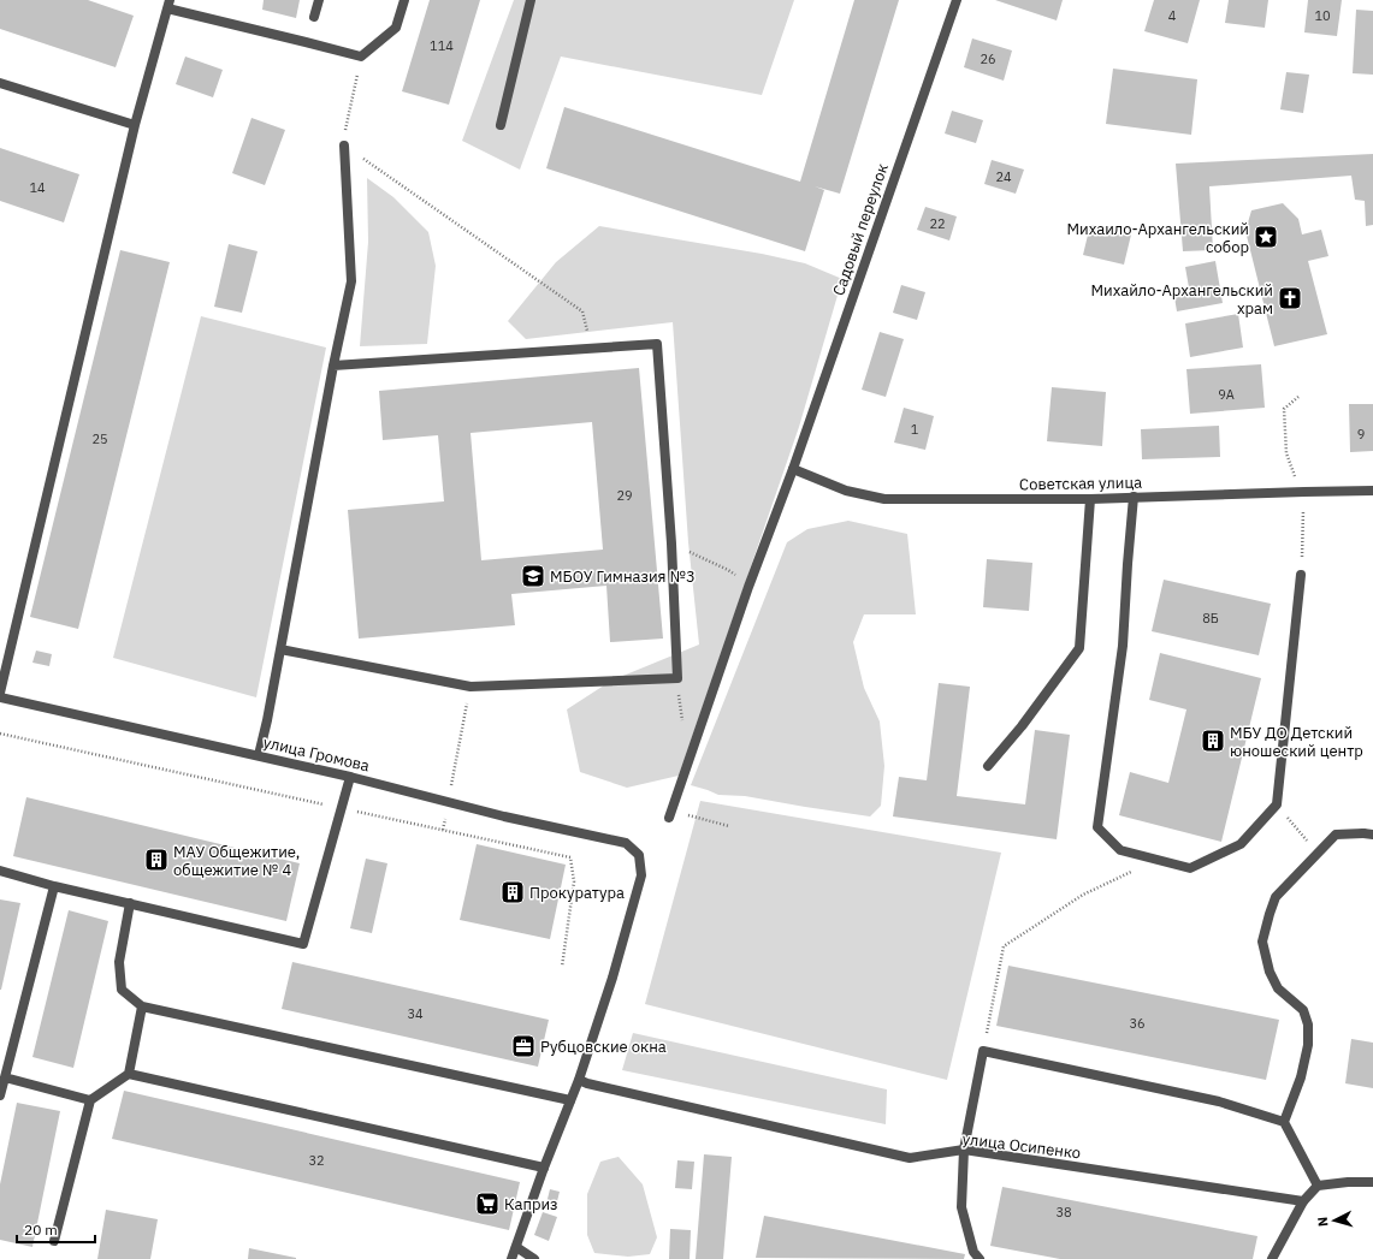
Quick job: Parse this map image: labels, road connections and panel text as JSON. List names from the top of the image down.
{
  "streets": {
    "street": [
      "Садовый переулок",
      "Советская улица",
      "улица Громова",
      "улица Осипенко"
    ]
  },
  "crossings": [
    ["Садовый переулок", "Советская улица"],
    ["улица Громова", "улица Осипенко"]
  ],
  "places": {
    "place": ["Михаило-Архангельский собор"],
    "church": ["Михайло-Архангельский храм"],
    "school or university": ["МБОУ Гимназия №3"],
    "building": ["МБУ ДО Детский юношеский центр", "МАУ Общежитие, общежитие № 4", "Прокуратура"],
    "office": ["Рубцовские окна"],
    "supermarket": ["Каприз"]
  },
  "house_numbers": [
    "4",
    "10",
    "114",
    "26",
    "24",
    "14",
    "22",
    "9А",
    "1",
    "9",
    "25",
    "29",
    "8Б",
    "34",
    "36",
    "32",
    "38"
  ],
  "scale_bar": "20 m",
  "north": "left"
}
